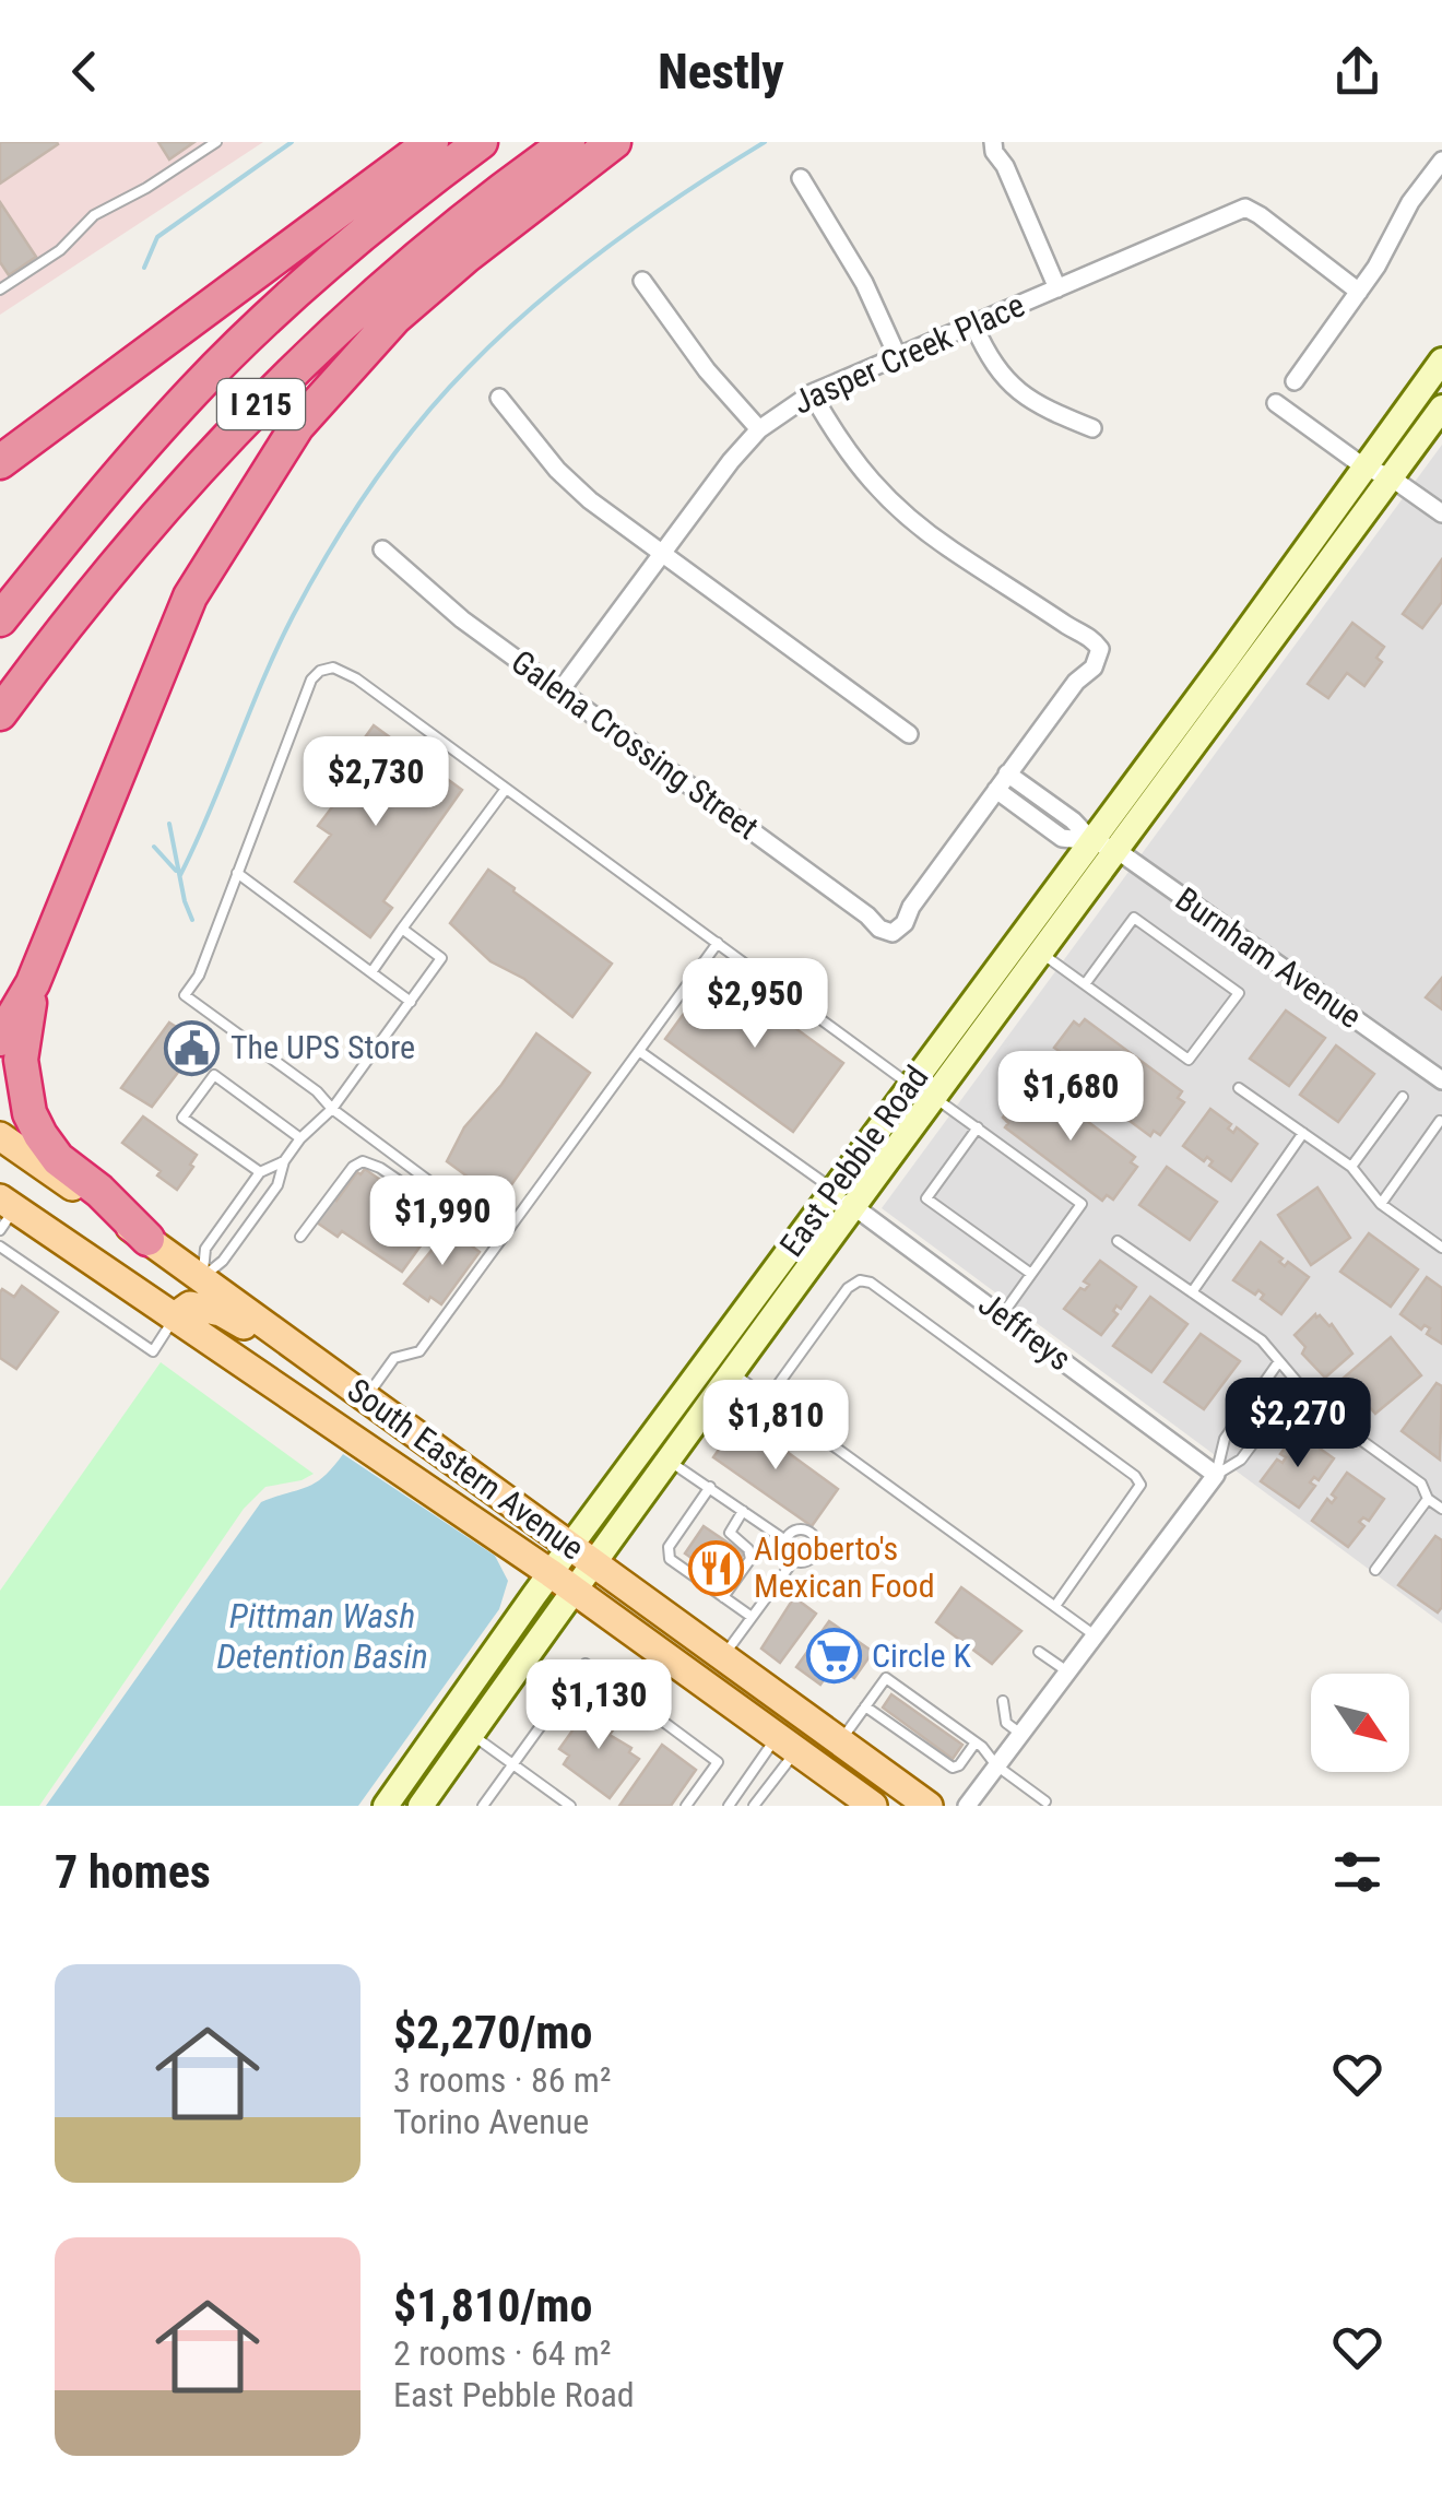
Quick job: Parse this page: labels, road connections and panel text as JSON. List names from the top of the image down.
{
  "streets": {
    "highway": ["I 215"],
    "main road": ["East Pebble Road", "South Eastern Avenue"],
    "street": [
      "Jasper Creek Place",
      "Galena Crossing Street",
      "Burnham Avenue",
      "Jeffreys"
    ]
  },
  "crossings": [
    ["Jasper Creek Place", "Galena Crossing Street"],
    ["Burnham Avenue", "East Pebble Road"],
    ["East Pebble Road", "Jeffreys"],
    ["East Pebble Road", "South Eastern Avenue"]
  ],
  "water": ["Pittman Wash Detention Basin"],
  "places": {
    "public building": ["The UPS Store"],
    "restaurant": ["Algoberto's Mexican Food"],
    "supermarket": ["Circle K"]
  },
  "north": "bottom right",
  "page": {
    "header": "Nestly",
    "price": [
      "$2,730",
      "$2,950",
      "$1,680",
      "$1,990",
      "$2,270",
      "$1,810",
      "$1,130"
    ],
    "heading": "7 homes",
    "list": [
      {
        "name": "$2,270/mo",
        "note": "3 rooms · 86 m² · Torino Avenue"
      },
      {
        "name": "$1,810/mo",
        "note": "2 rooms · 64 m² · East Pebble Road"
      }
    ]
  }
}
